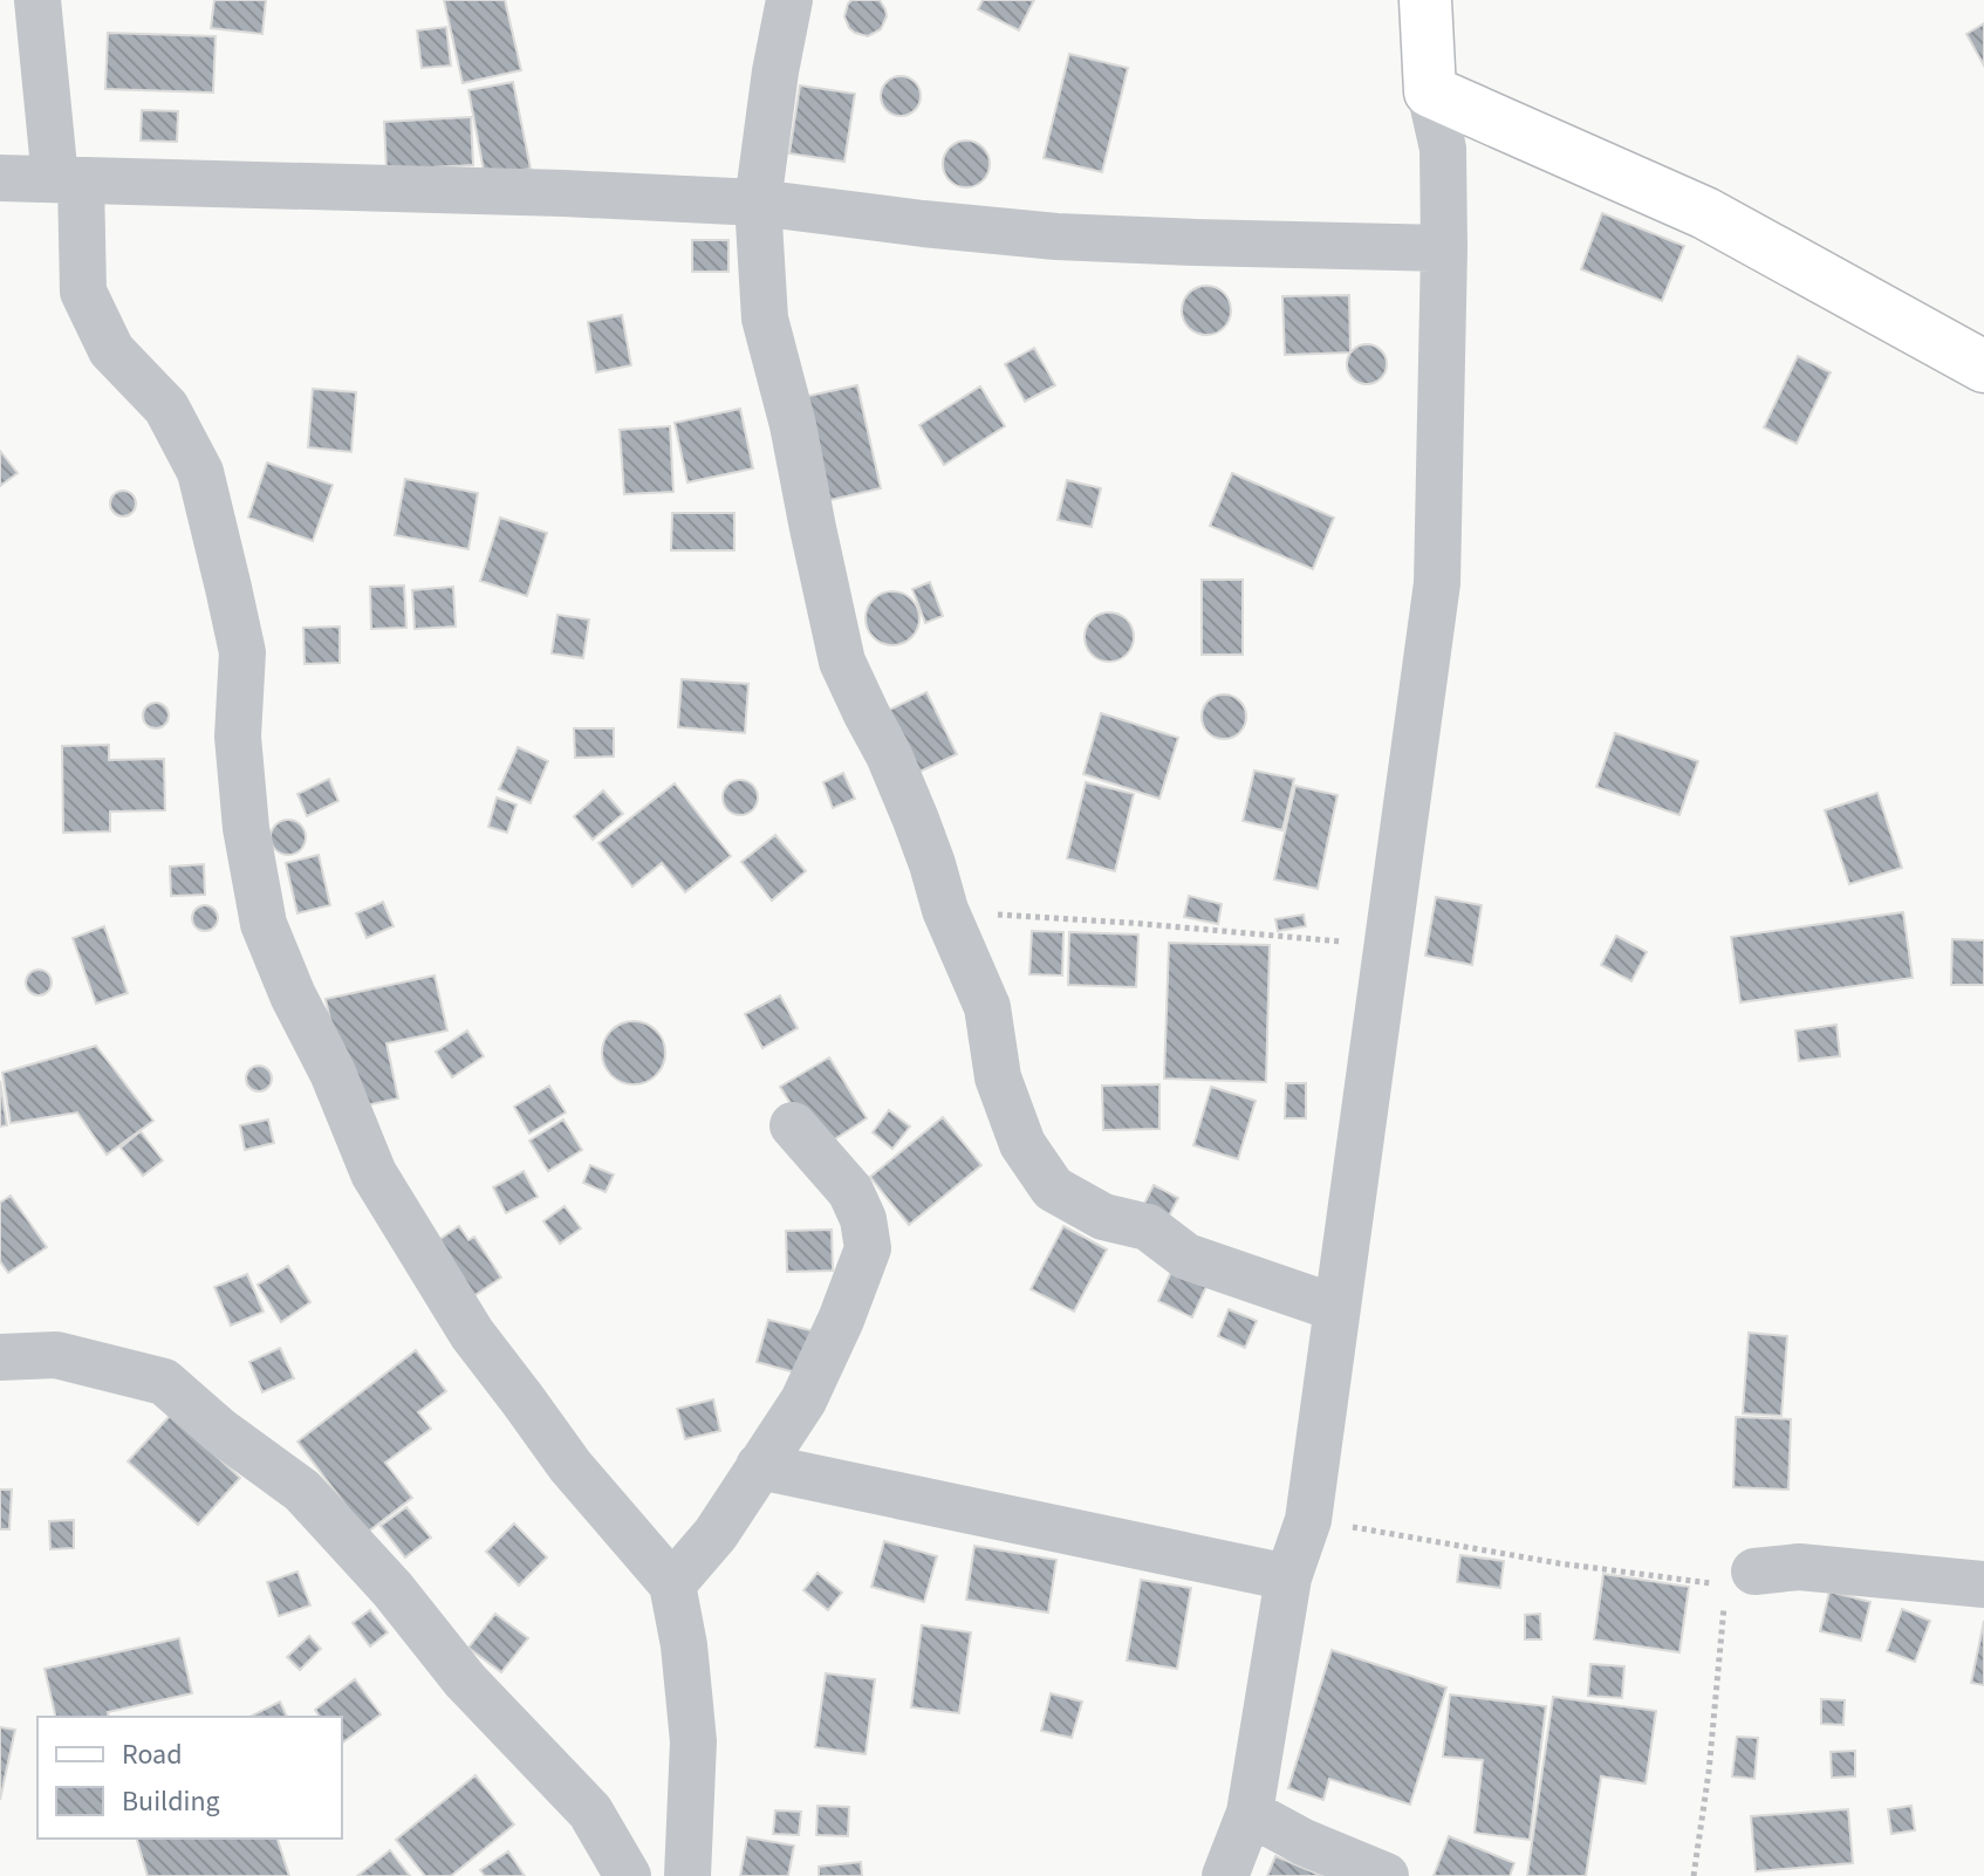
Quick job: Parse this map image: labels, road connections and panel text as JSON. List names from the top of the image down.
{
  "legend": ["Road", "Building"]
}
